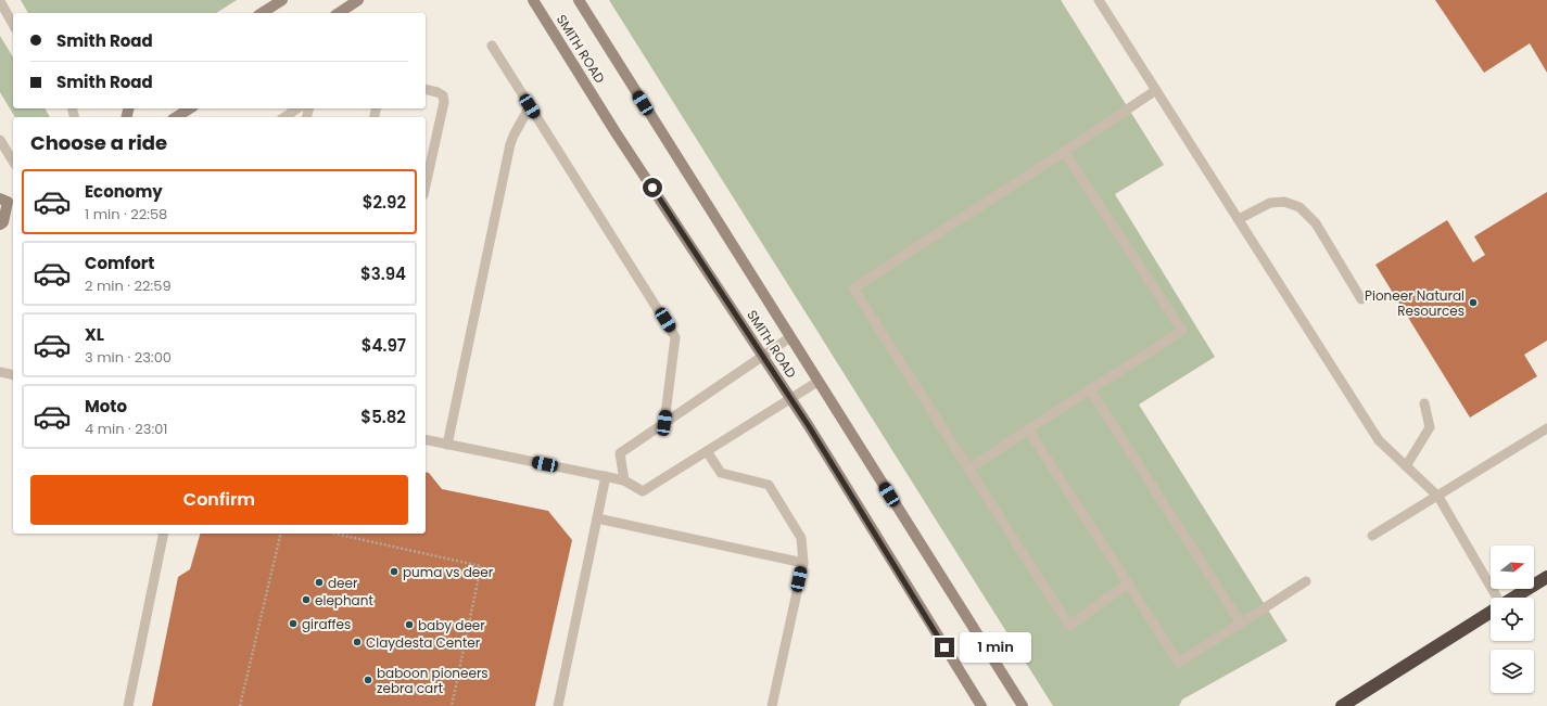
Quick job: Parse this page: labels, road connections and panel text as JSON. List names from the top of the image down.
{
  "streets": {
    "street": ["SMITH ROAD"]
  },
  "places": [
    "Pioneer Natural Resources",
    "puma vs deer",
    "deer",
    "elephant",
    "giraffes",
    "baby deer",
    "Claydesta Center",
    "baboon pioneers zebra cart"
  ],
  "north": "right",
  "page": {
    "banner": ["Smith Road", "Smith Road"],
    "heading": "Choose a ride",
    "list": [
      {
        "name": "Economy",
        "note": "1 min · 22:58",
        "value": "$2.92"
      },
      {
        "name": "Comfort",
        "note": "2 min · 22:59",
        "value": "$3.94"
      },
      {
        "name": "XL",
        "note": "3 min · 23:00",
        "value": "$4.97"
      },
      {
        "name": "Moto",
        "note": "4 min · 23:01",
        "value": "$5.82"
      }
    ],
    "buttons": "Confirm",
    "bubble": "1 min"
  }
}
